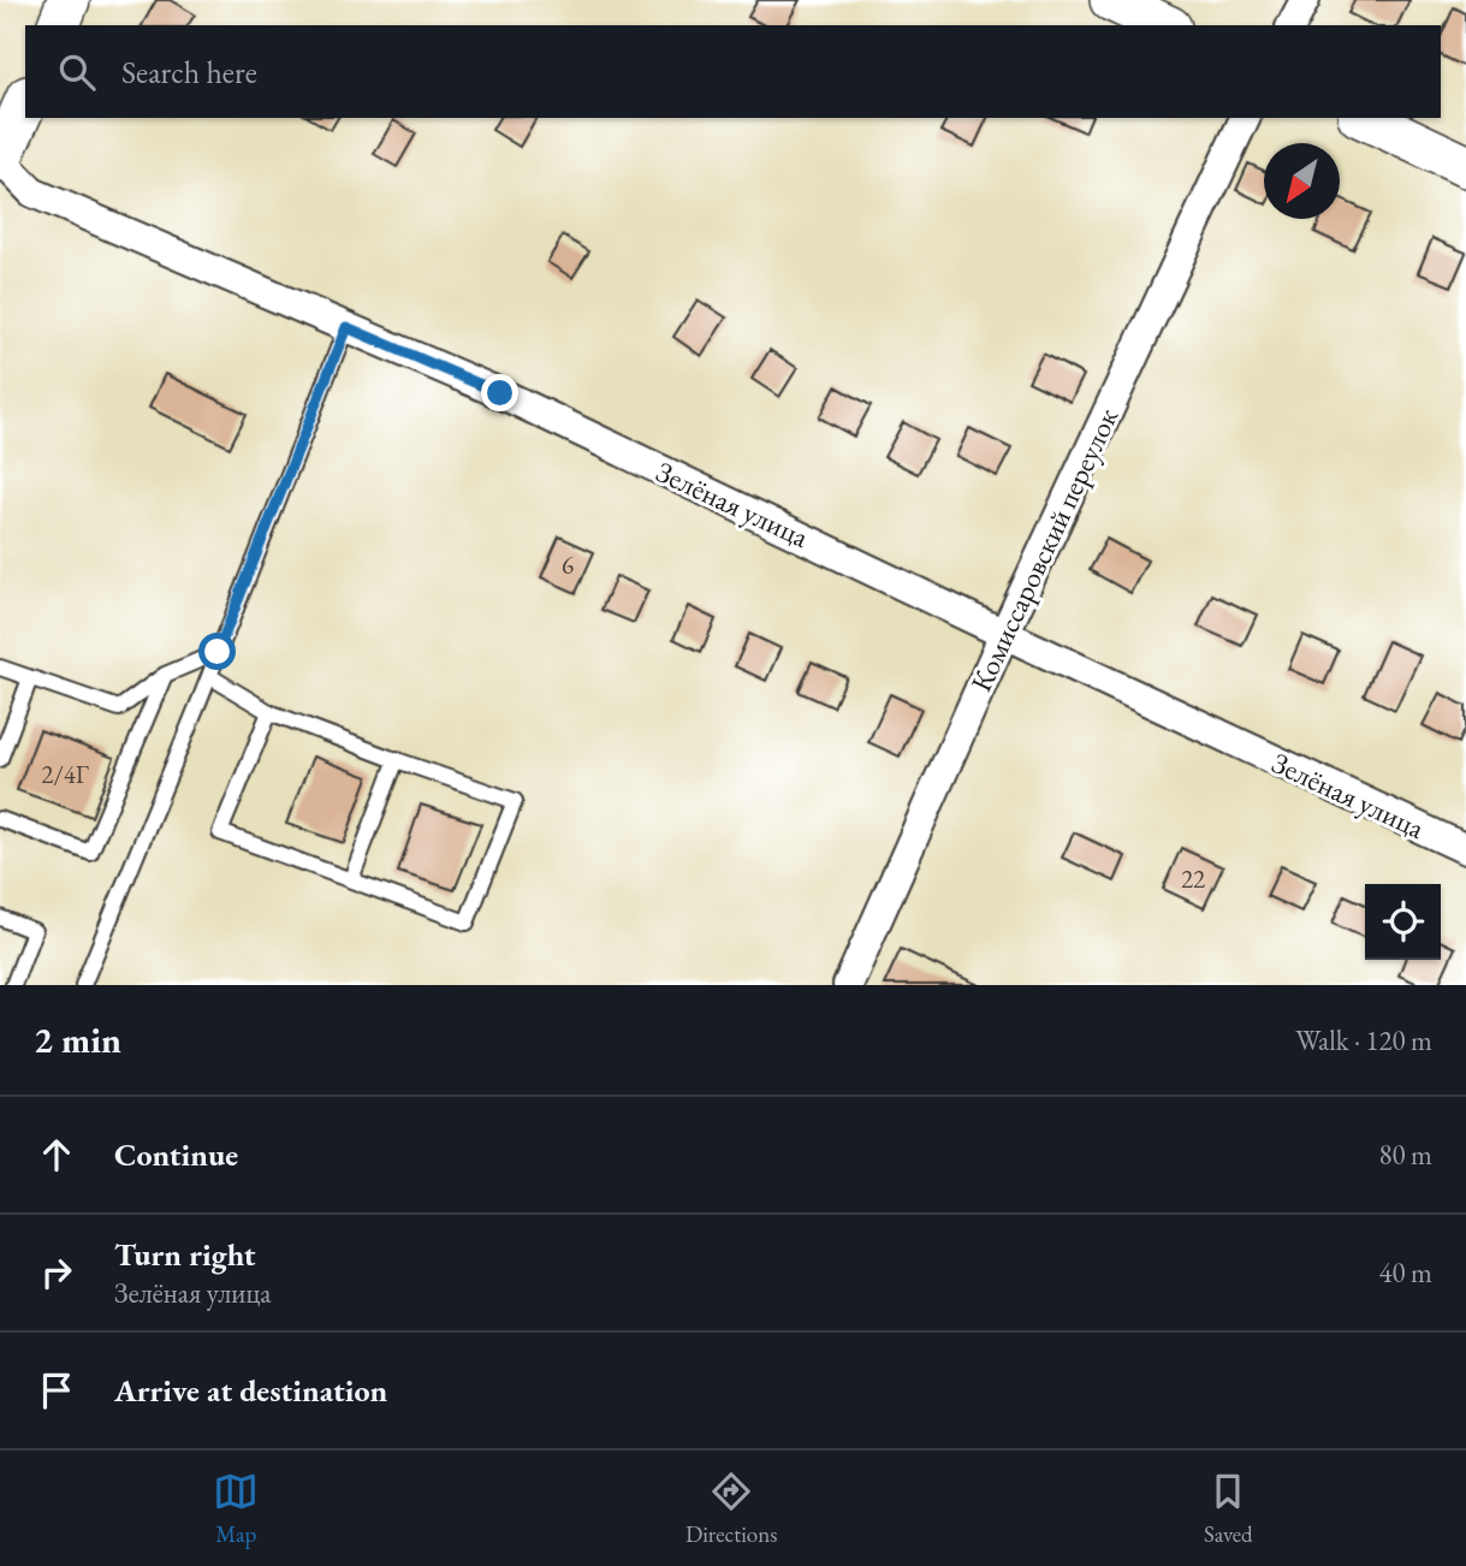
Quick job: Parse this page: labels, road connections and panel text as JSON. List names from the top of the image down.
{
  "streets": {
    "street": ["Зелёная улица", "Комиссаровский переулок"]
  },
  "crossings": [
    ["Зелёная улица", "Комиссаровский переулок"]
  ],
  "house_numbers": ["6", "2/4Г", "22"],
  "north": "bottom left",
  "page": {
    "search": "Search here",
    "heading": ["2 min", "Walk · 120 m"],
    "list": [
      ["Continue", "80 m"],
      ["Turn right", "Зелёная улица", "40 m"],
      "Arrive at destination"
    ],
    "nav": ["Map", "Directions", "Saved"]
  }
}
